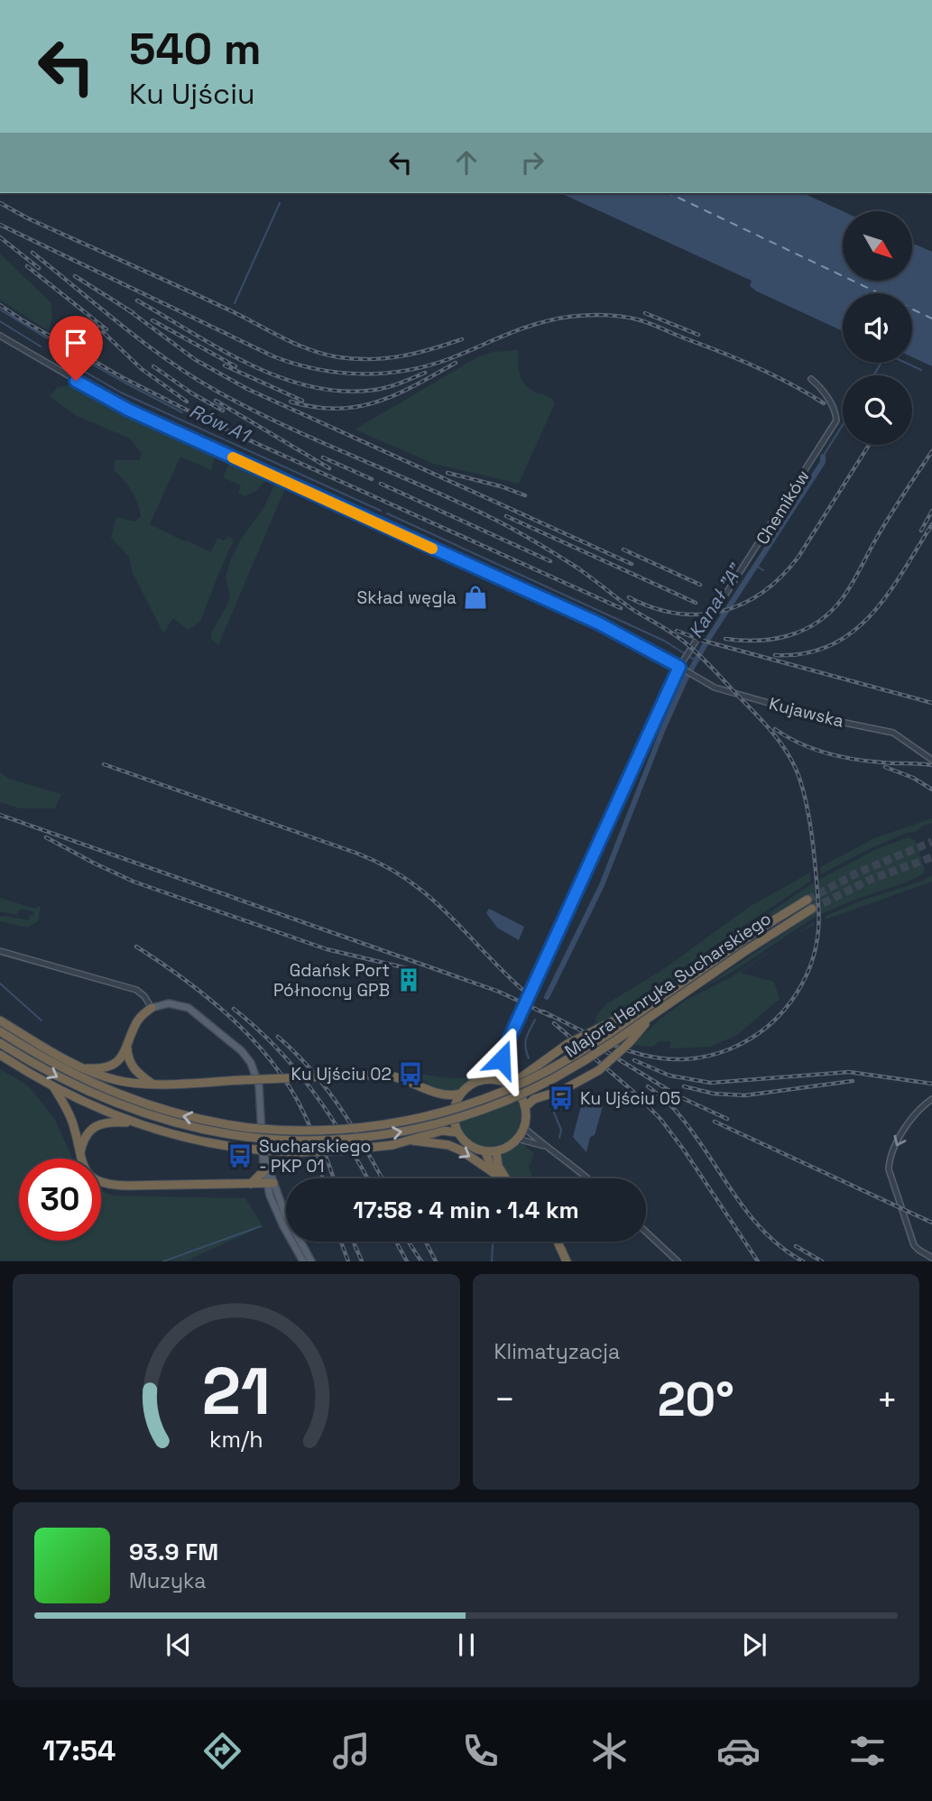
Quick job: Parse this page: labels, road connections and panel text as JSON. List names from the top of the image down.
{
  "streets": {
    "highway": ["Majora Henryka Sucharskiego"],
    "street": ["Chemików", "Kujawska"]
  },
  "crossings": [
    ["Chemików", "Kujawska"]
  ],
  "water": ["Rów A1", "Kanał \"A\""],
  "places": {
    "shop": ["Skład węgla"],
    "building": ["Gdańsk Port Północny GPB"],
    "bus stop": ["Ku Ujściu 02", "Ku Ujściu 05", "Sucharskiego - PKP 01"]
  },
  "north": "bottom right",
  "page": {
    "turn": ["540 m", "Ku Ujściu"],
    "limit": "30",
    "trip": "17:58 · 4 min · 1.4 km",
    "tile": "Klimatyzacja",
    "heat": ["−", "20°", "+"],
    "song": ["93.9 FM", "Muzyka"],
    "tabs": "17:54",
    "gauge": ["21", "km/h"]
  }
}
